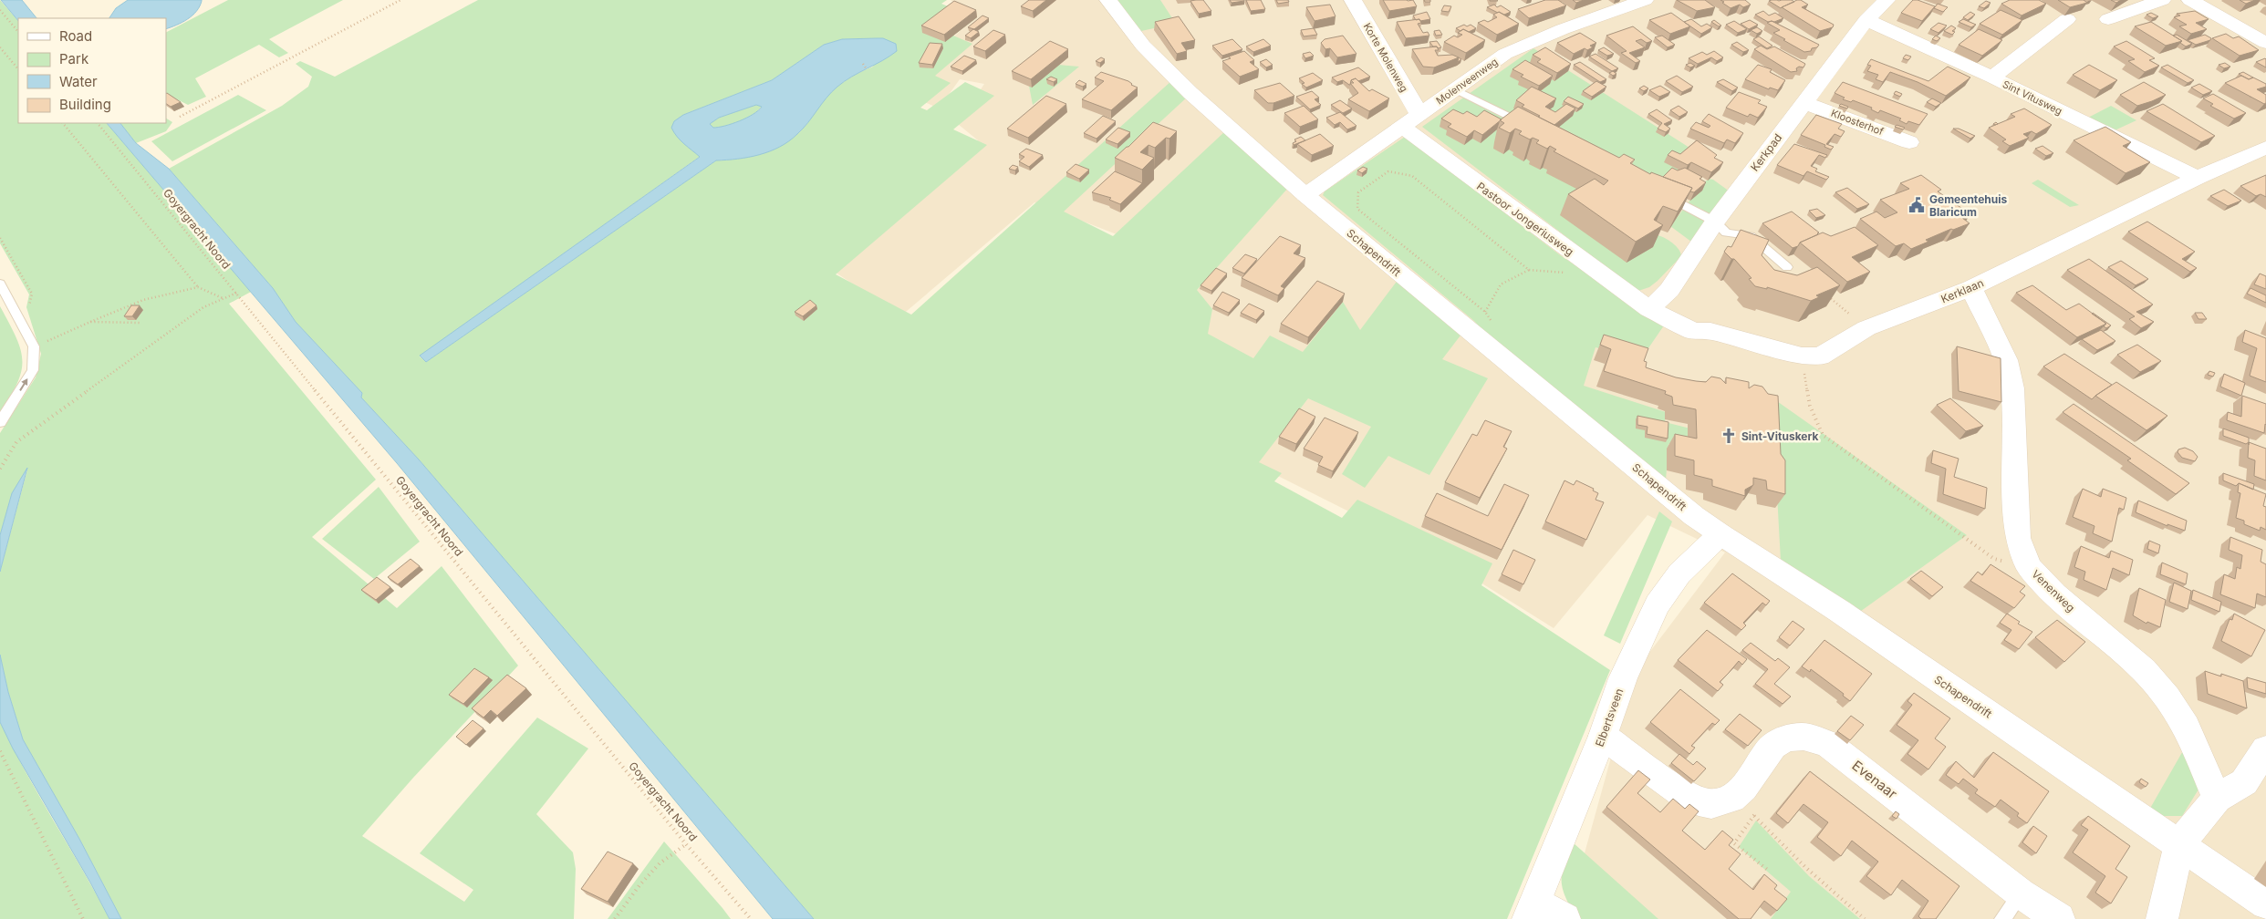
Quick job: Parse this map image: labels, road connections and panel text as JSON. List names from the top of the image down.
{
  "streets": {
    "street": [
      "Korte Molenweg",
      "Molenveenweg",
      "Sint Vitusweg",
      "Kloosterhof",
      "Kerkpad",
      "Pastoor Jongeriusweg",
      "Schapendrift",
      "Kerklaan",
      "Venenweg",
      "Elbertsveen",
      "Evenaar"
    ],
    "path": ["Goyergracht Noord"]
  },
  "crossings": [
    ["Korte Molenweg", "Molenveenweg"],
    ["Molenveenweg", "Pastoor Jongeriusweg"],
    ["Molenveenweg", "Schapendrift"],
    ["Sint Vitusweg", "Kerkpad"],
    ["Sint Vitusweg", "Kerklaan"],
    ["Kloosterhof", "Kerkpad"],
    ["Kerkpad", "Pastoor Jongeriusweg"],
    ["Kerkpad", "Kerklaan"],
    ["Pastoor Jongeriusweg", "Kerklaan"],
    ["Schapendrift", "Elbertsveen"],
    ["Kerklaan", "Venenweg"]
  ],
  "places": {
    "public building": ["Gemeentehuis Blaricum"],
    "church": ["Sint-Vituskerk"]
  },
  "legend": [
    "Road",
    "Park",
    "Water",
    "Building"
  ]
}
